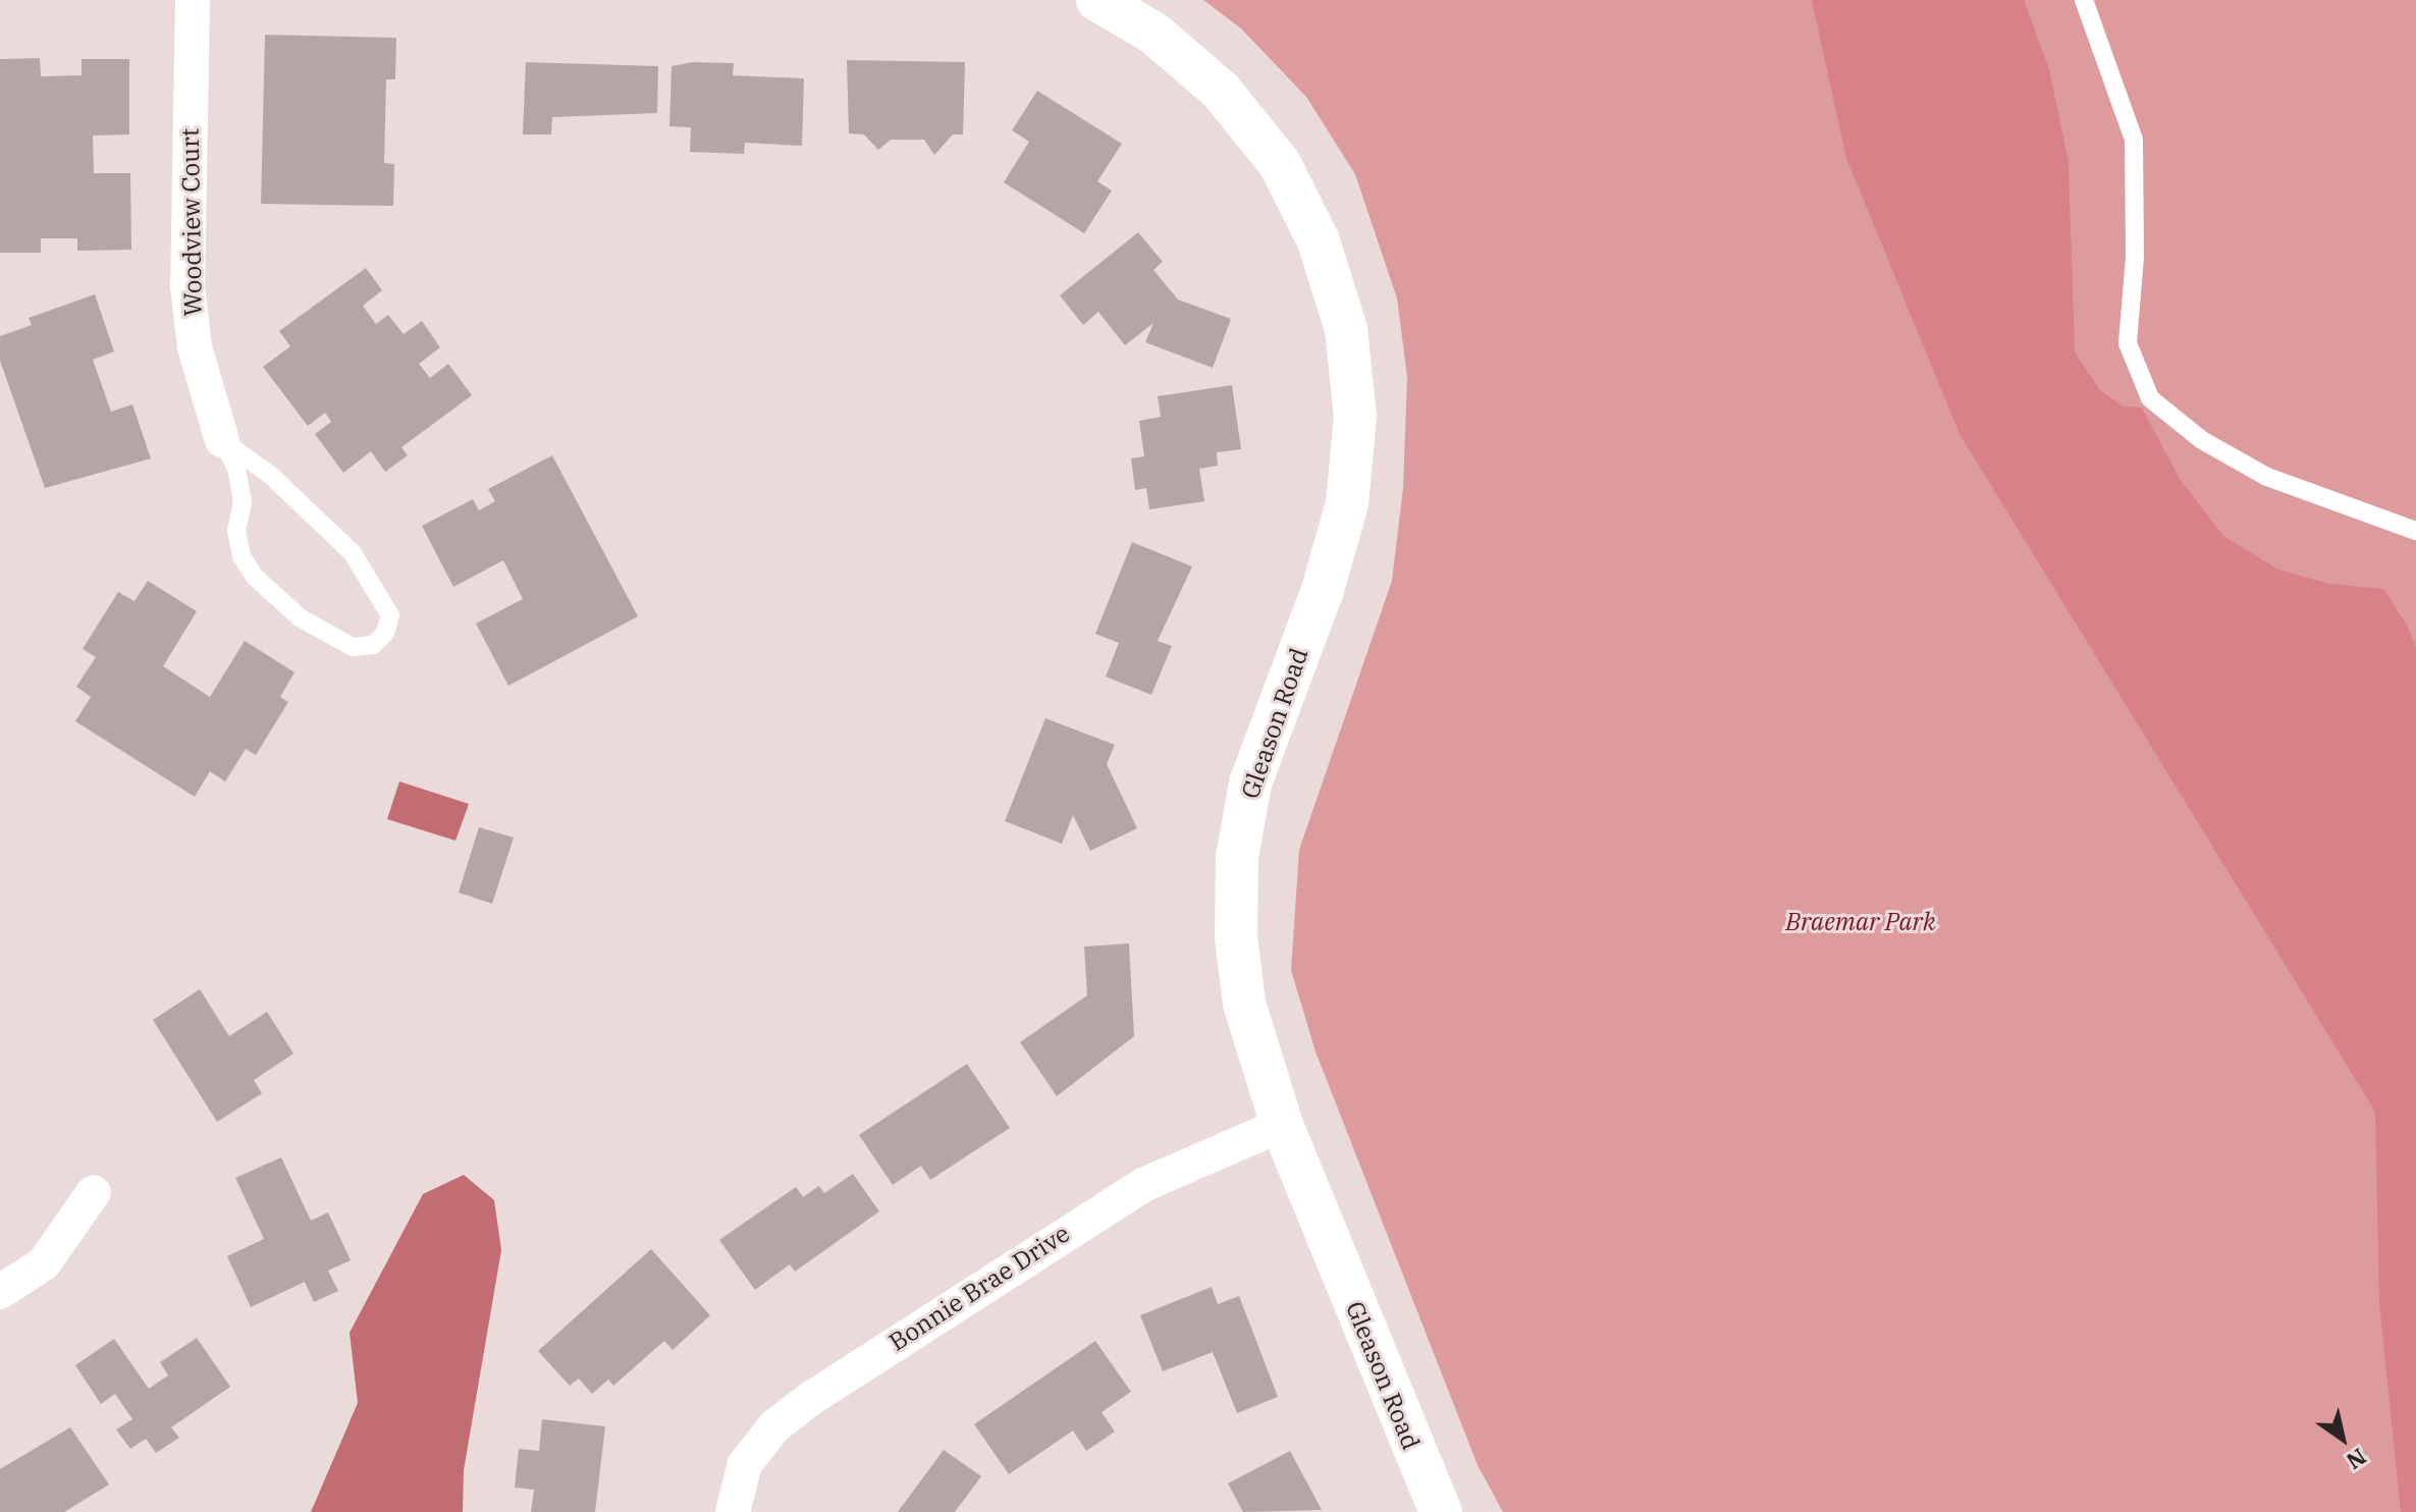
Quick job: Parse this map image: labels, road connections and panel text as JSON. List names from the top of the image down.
{
  "streets": {
    "street": ["Woodview Court", "Gleason Road", "Bonnie Brae Drive"]
  },
  "crossings": [
    ["Gleason Road", "Bonnie Brae Drive"]
  ],
  "parks": ["Braemar Park"],
  "north": "bottom right"
}
